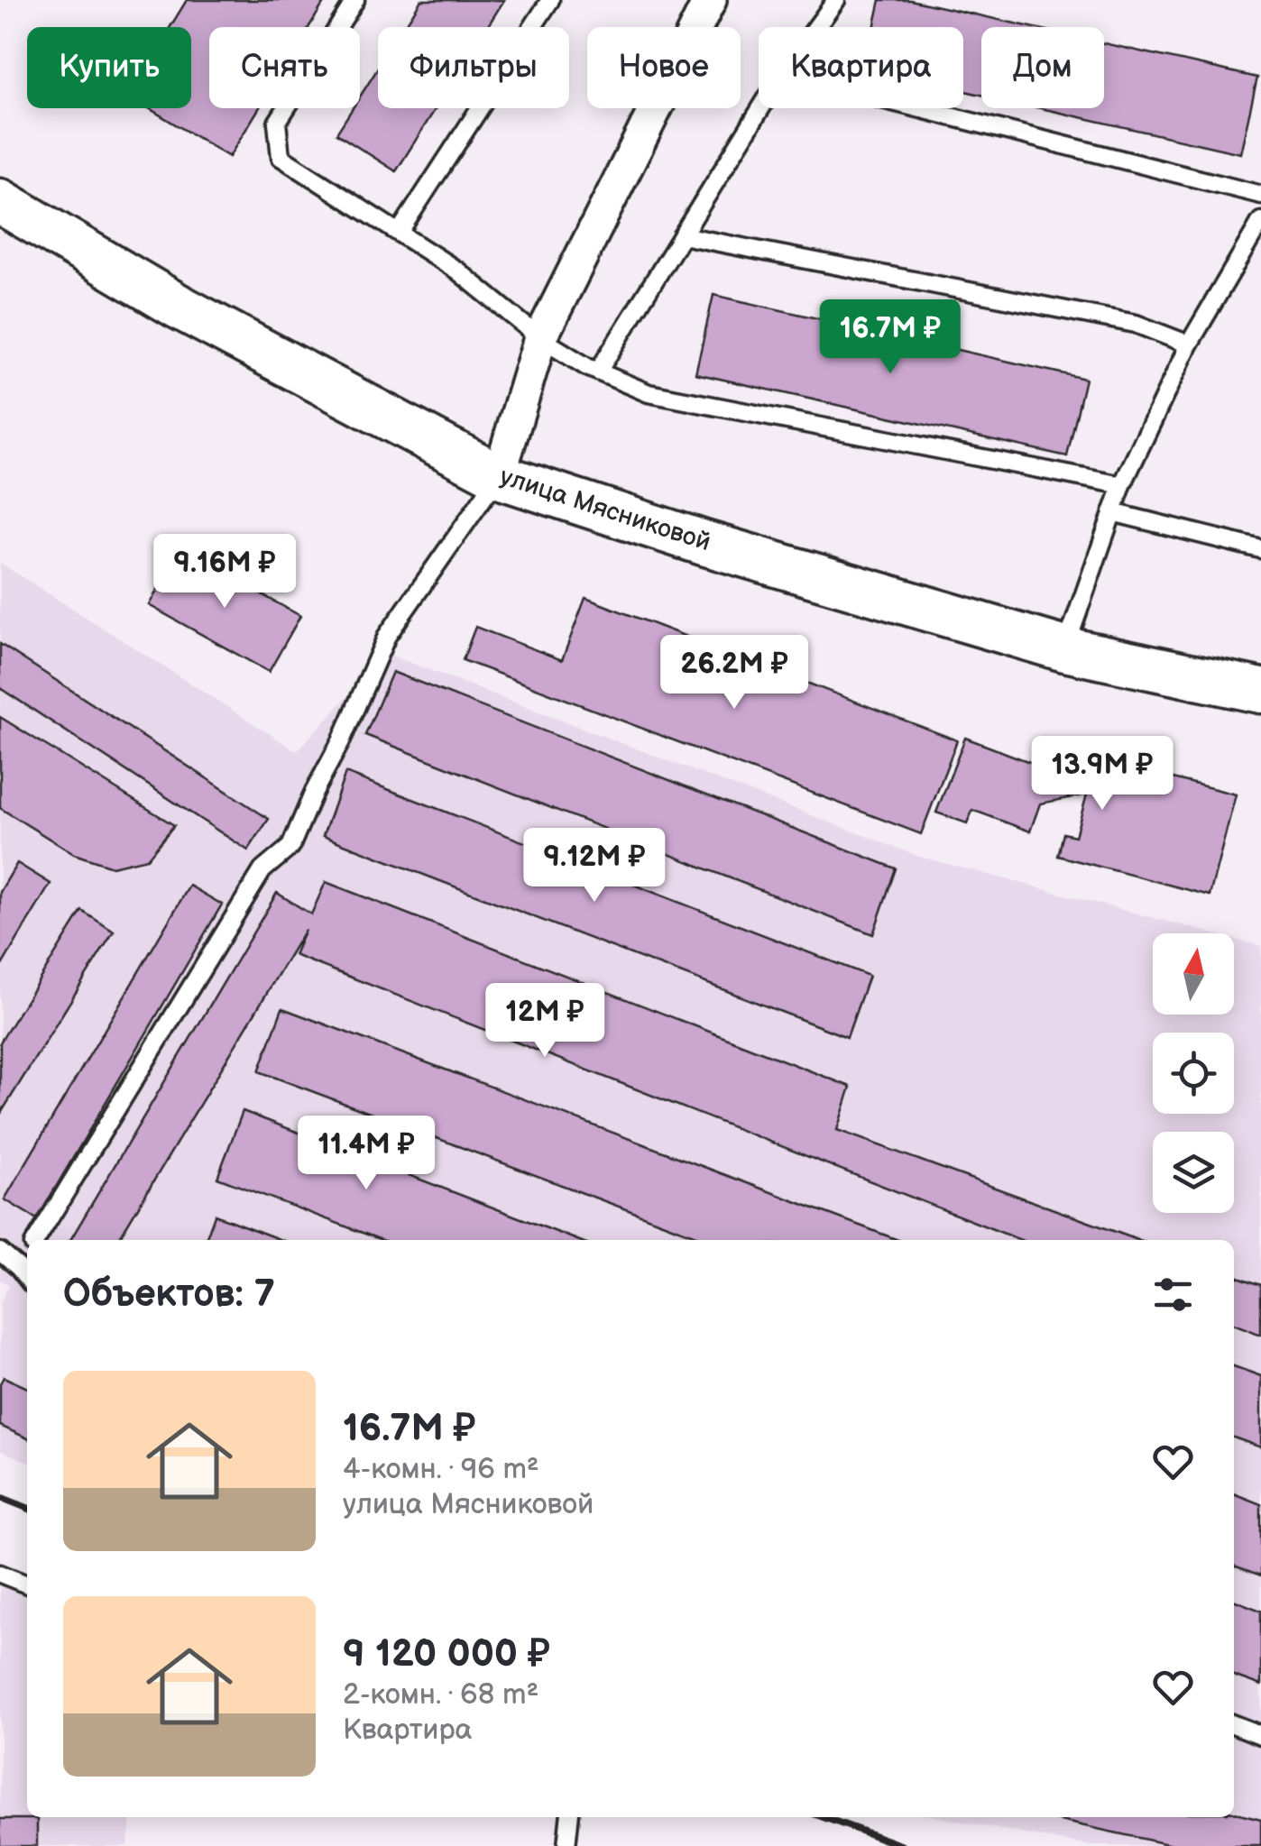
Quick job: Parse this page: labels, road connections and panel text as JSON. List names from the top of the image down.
{
  "streets": {
    "street": ["улица Мясниковой"]
  },
  "north": "top",
  "page": {
    "chip": [
      "Купить",
      "Снять",
      "Фильтры",
      "Новое",
      "Квартира",
      "Дом"
    ],
    "price": [
      "16.7M ₽",
      "9.16M ₽",
      "26.2M ₽",
      "13.9M ₽",
      "9.12M ₽",
      "12M ₽",
      "11.4M ₽"
    ],
    "heading": "Объектов: 7",
    "list": [
      {
        "name": "16.7M ₽",
        "note": "4-комн. · 96 m² · улица Мясниковой"
      },
      {
        "name": "9 120 000 ₽",
        "note": "2-комн. · 68 m² · Квартира"
      }
    ]
  }
}
